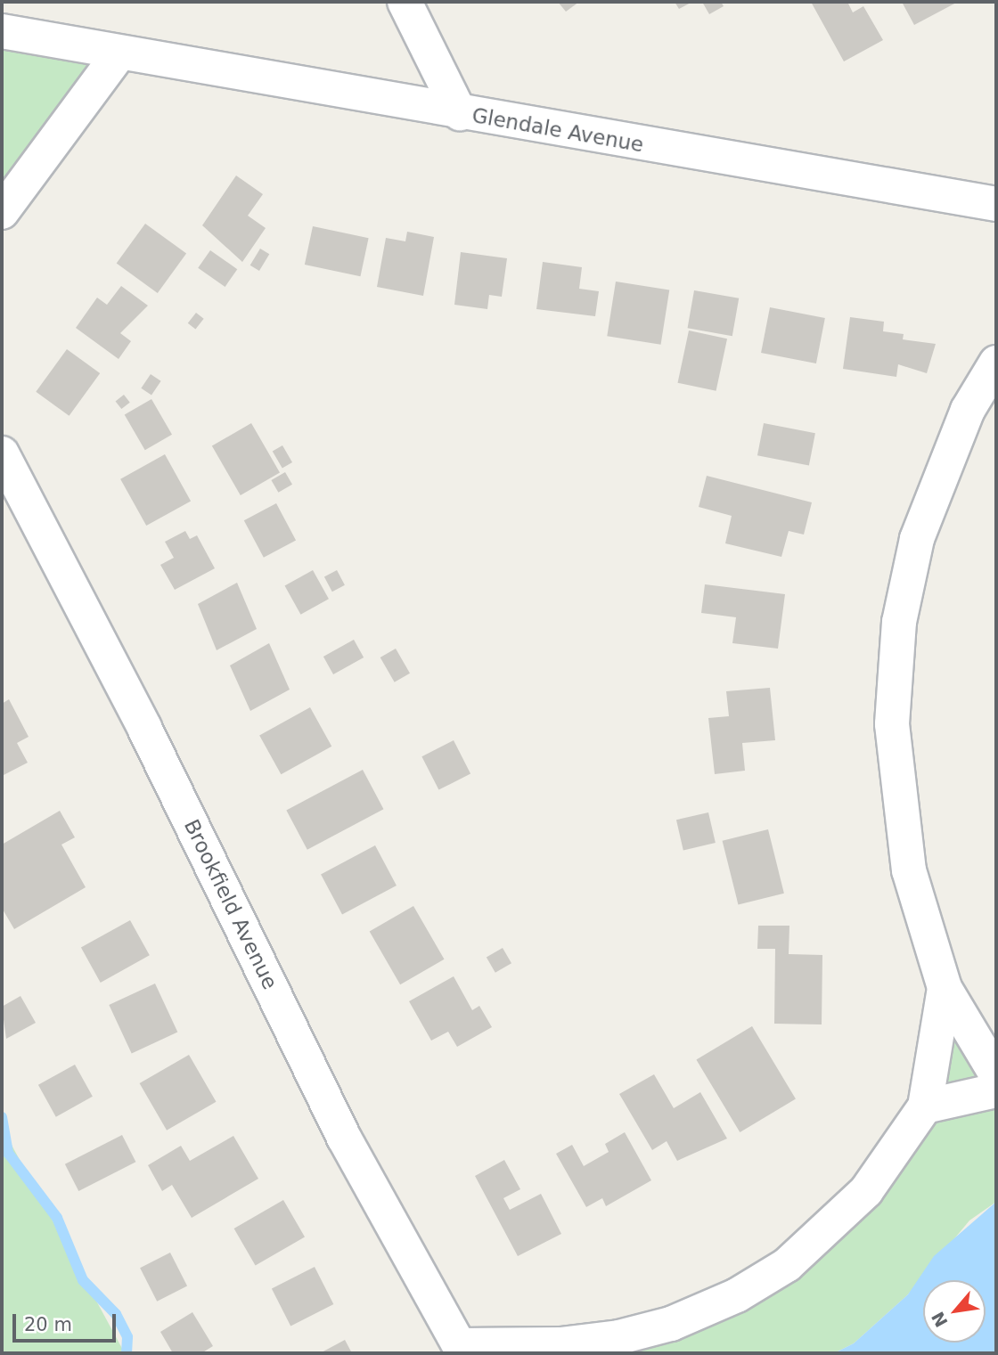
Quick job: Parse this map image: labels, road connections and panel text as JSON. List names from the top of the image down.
{
  "streets": {
    "street": ["Glendale Avenue", "Brookfield Avenue"]
  },
  "scale_bar": "20 m",
  "north": "bottom left"
}
